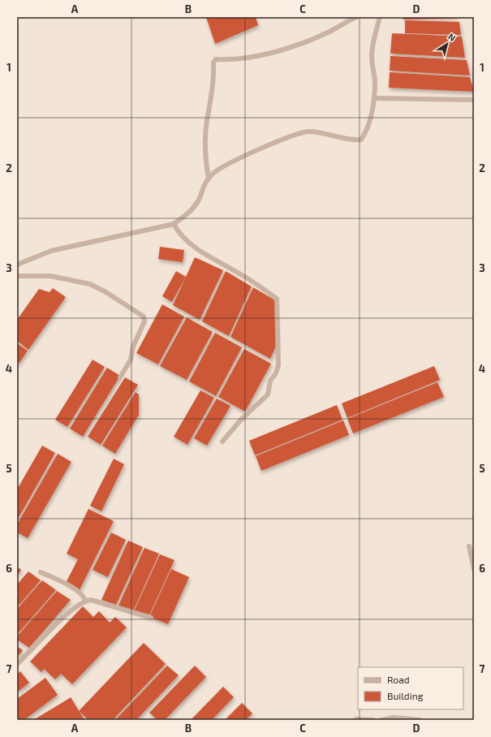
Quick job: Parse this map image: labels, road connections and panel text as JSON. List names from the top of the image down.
{
  "legend": ["Road", "Building"],
  "north": "top right",
  "grid": {
    "columns": [
      "A",
      "B",
      "C",
      "D"
    ],
    "rows": [
      "1",
      "2",
      "3",
      "4",
      "5",
      "6",
      "7"
    ]
  }
}
